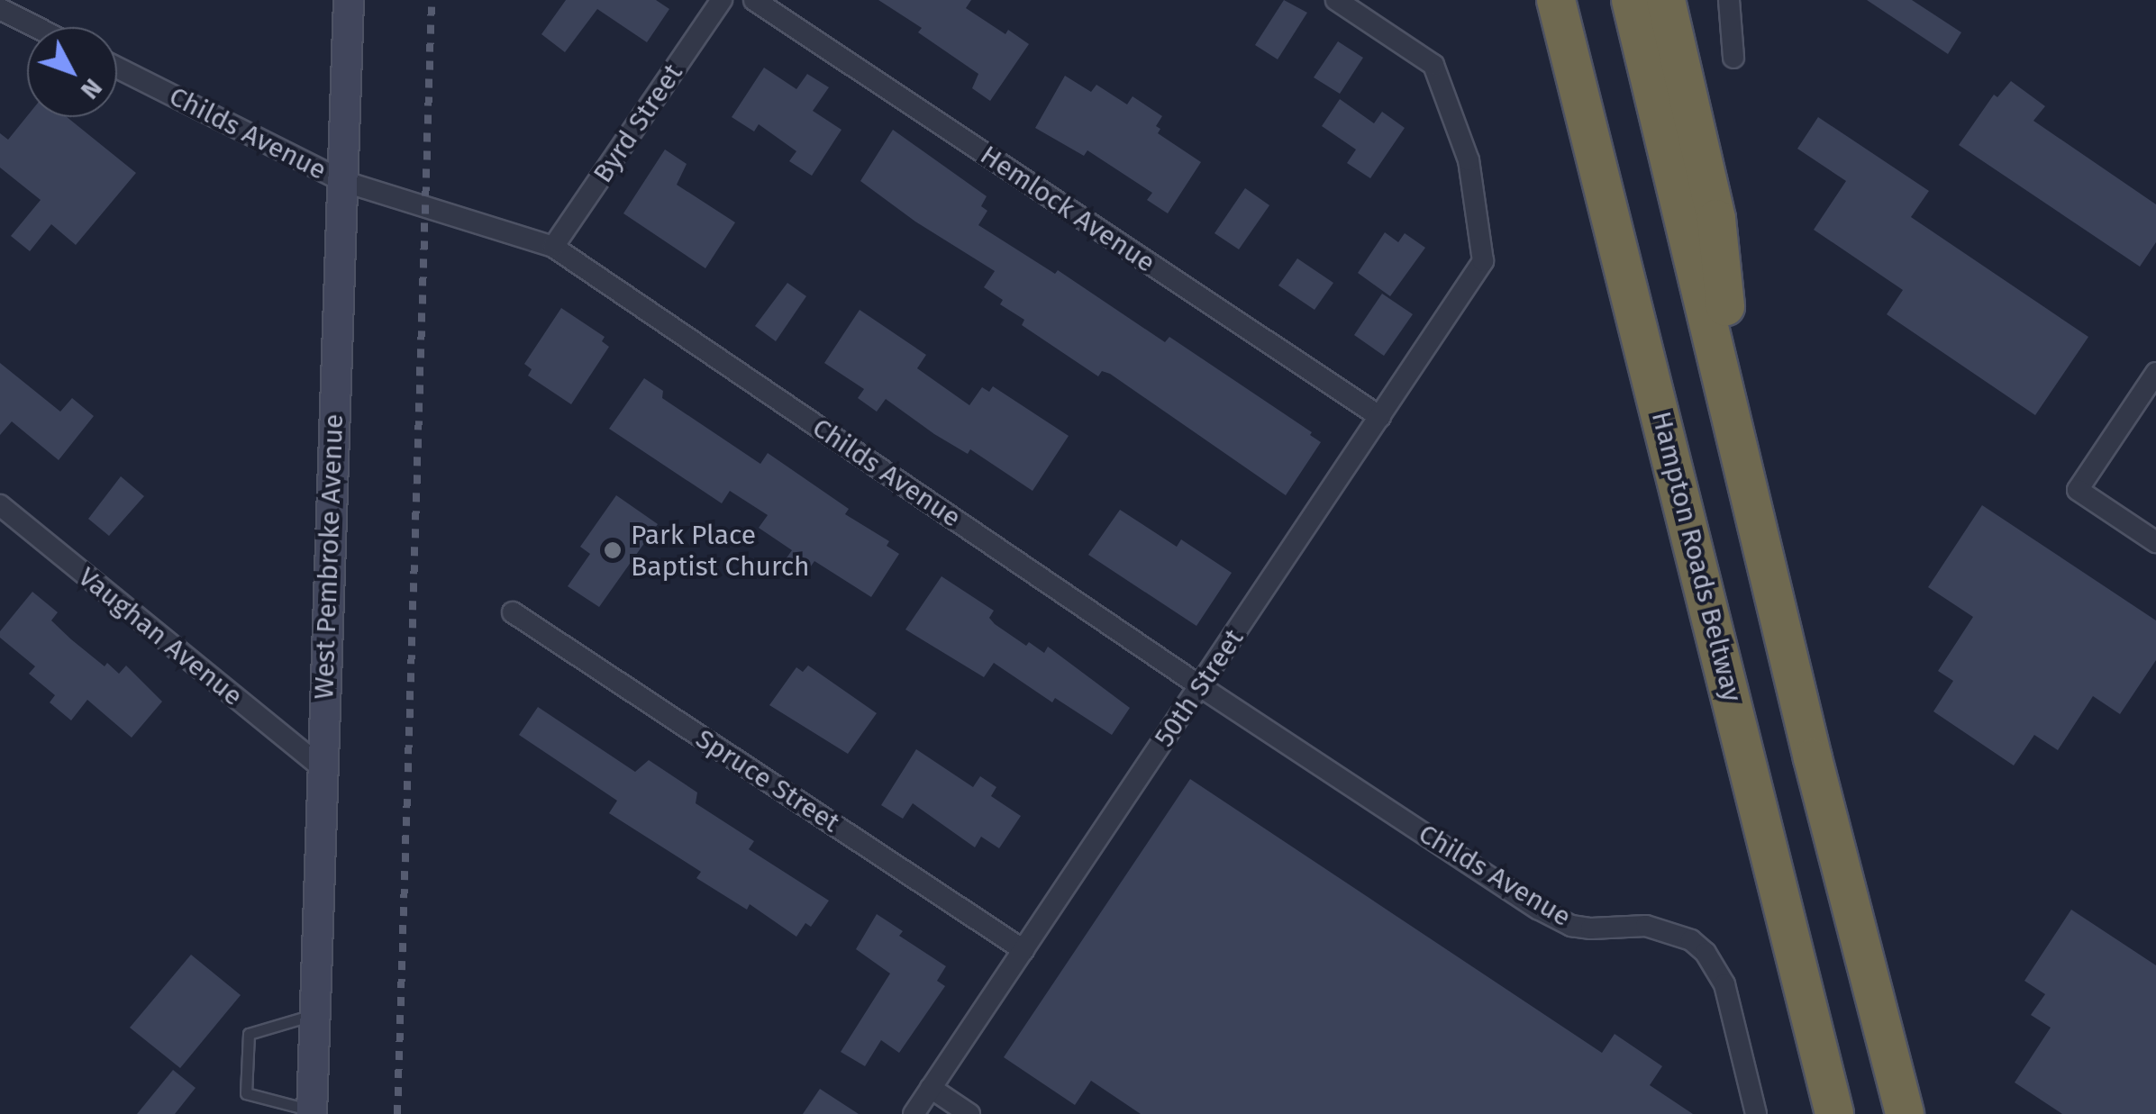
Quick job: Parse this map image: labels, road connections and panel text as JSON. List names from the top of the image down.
{
  "streets": {
    "highway": ["Hampton Roads Beltway"],
    "main road": ["West Pembroke Avenue"],
    "street": [
      "Byrd Street",
      "Childs Avenue",
      "Hemlock Avenue",
      "Vaughan Avenue",
      "50th Street",
      "Spruce Street"
    ]
  },
  "crossings": [
    ["Byrd Street", "Childs Avenue"],
    ["Childs Avenue", "West Pembroke Avenue"],
    ["Childs Avenue", "50th Street"],
    ["Hemlock Avenue", "50th Street"],
    ["West Pembroke Avenue", "Vaughan Avenue"],
    ["50th Street", "Spruce Street"]
  ],
  "places": ["Park Place Baptist Church"],
  "north": "bottom right"
}
